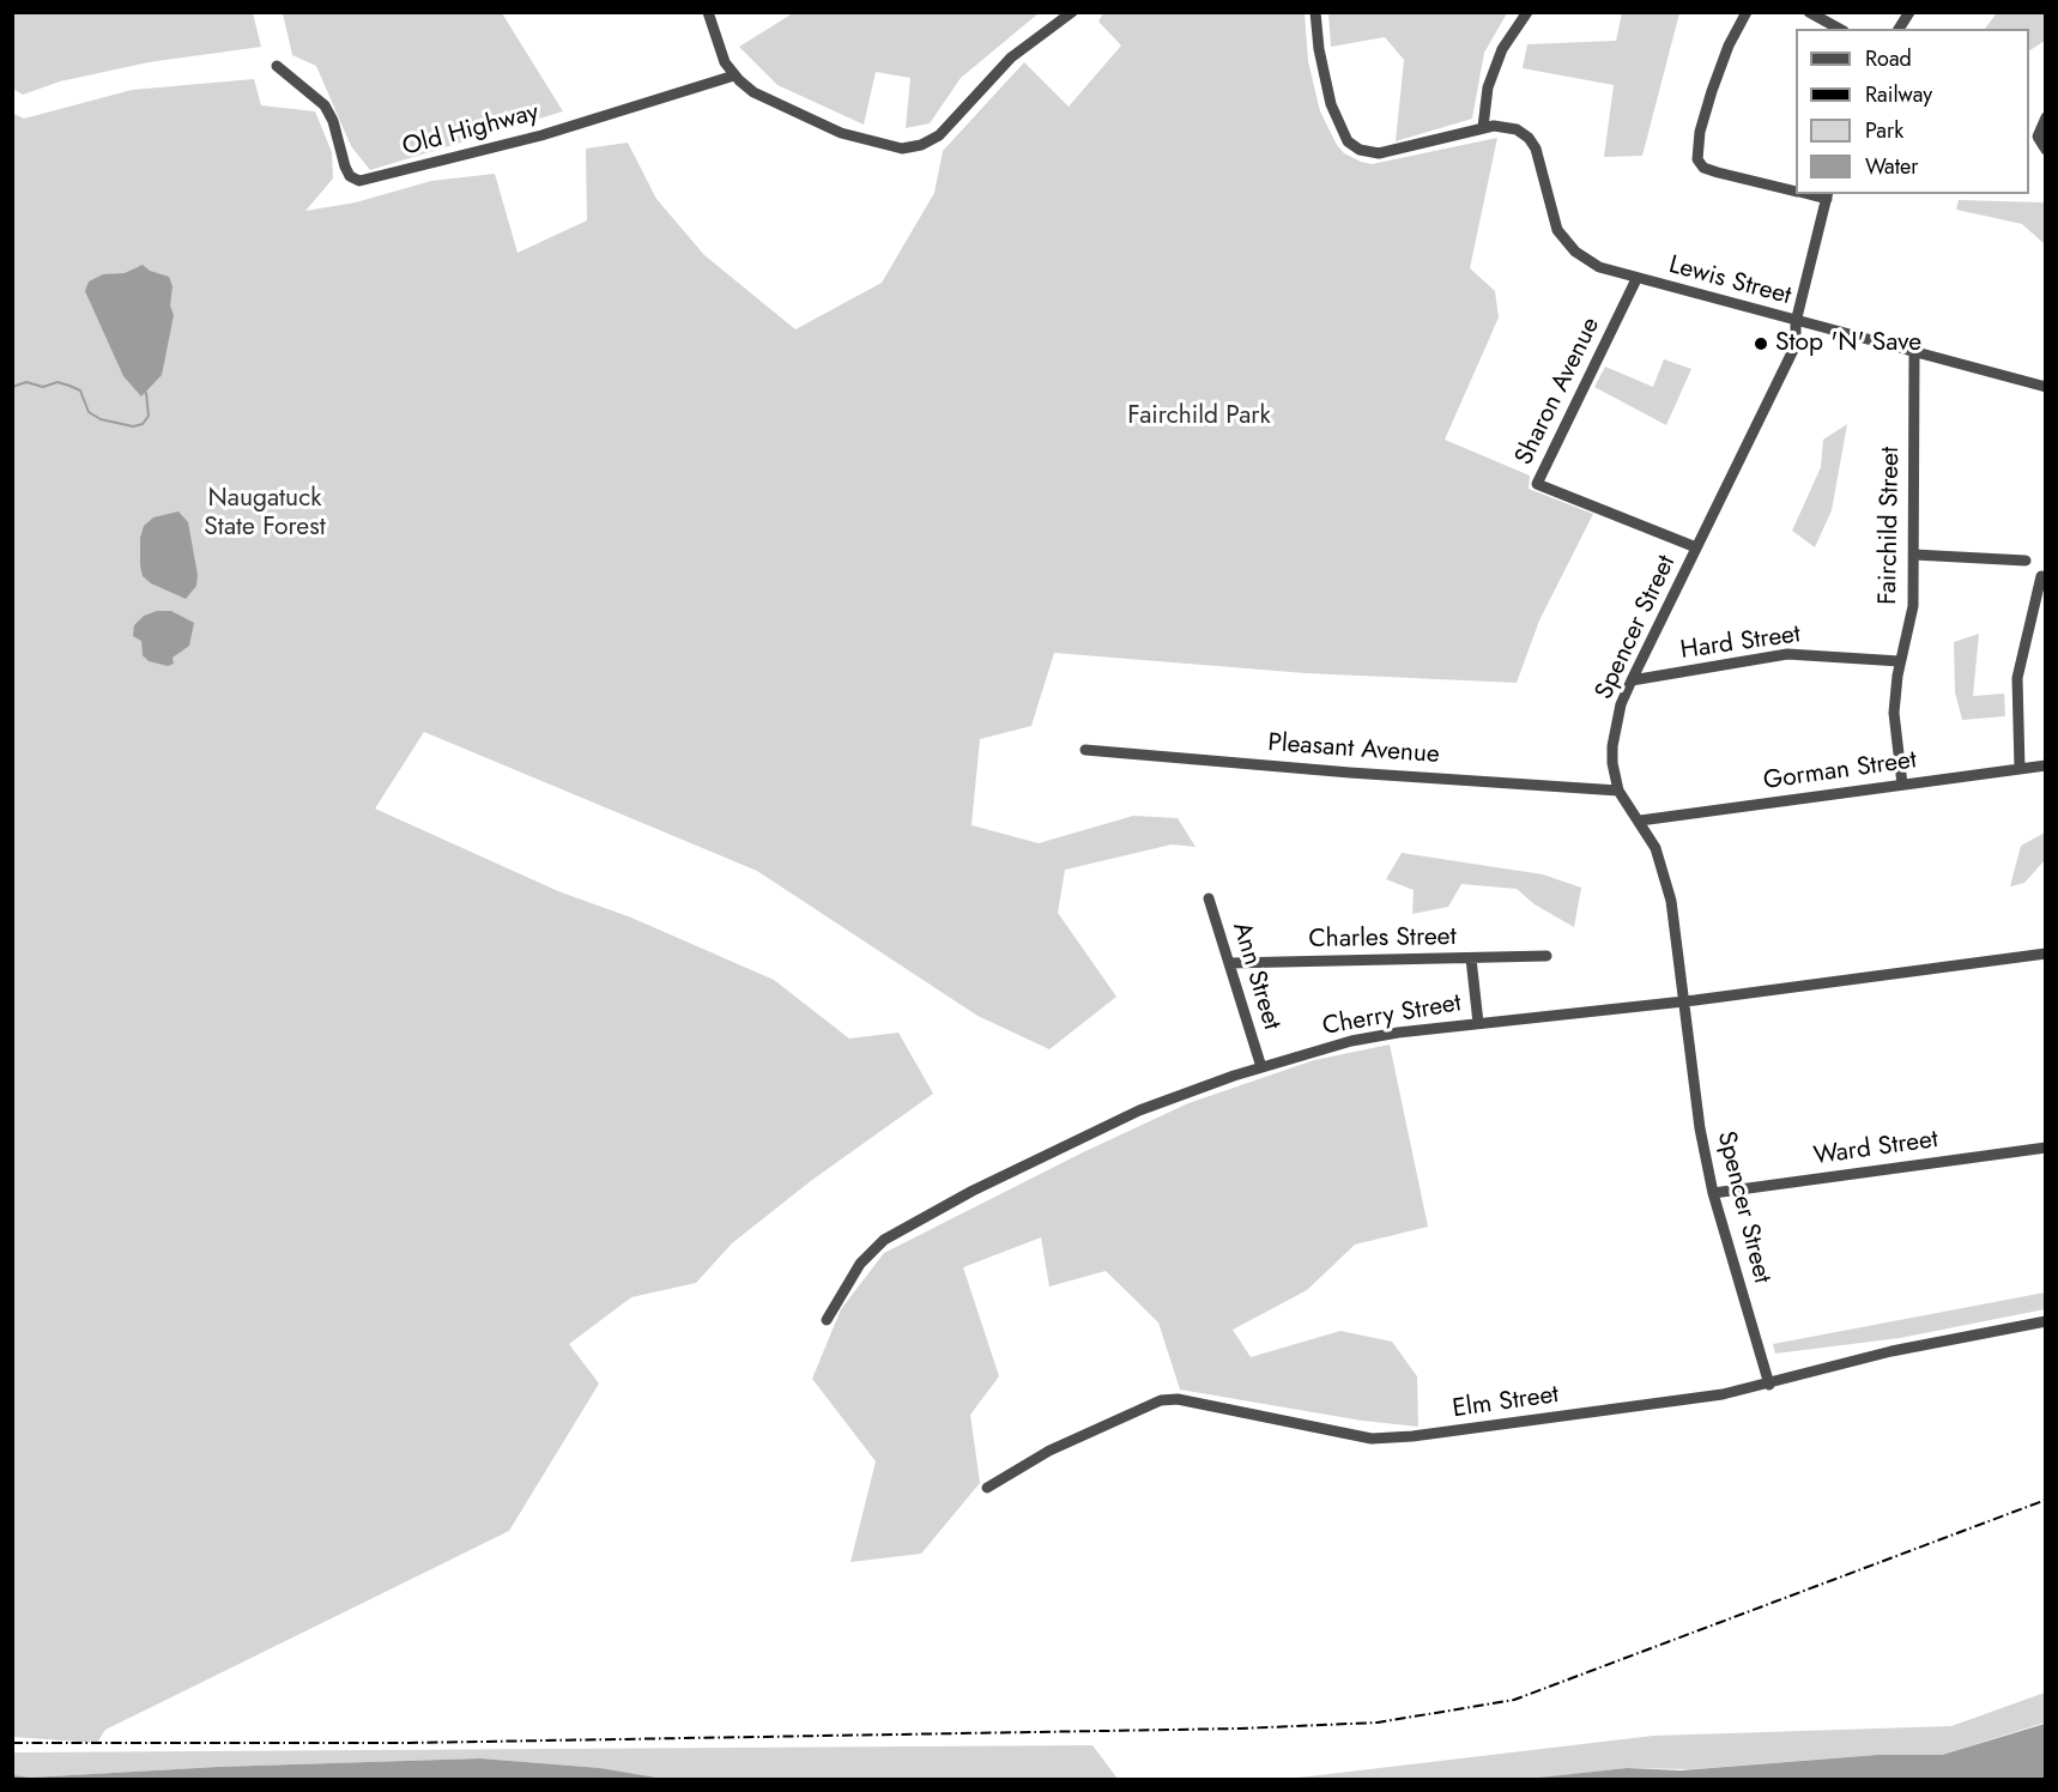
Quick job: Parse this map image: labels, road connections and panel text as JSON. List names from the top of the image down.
{
  "streets": {
    "street": [
      "Old Highway",
      "Lewis Street",
      "Sharon Avenue",
      "Fairchild Street",
      "Spencer Street",
      "Hard Street",
      "Pleasant Avenue",
      "Gorman Street",
      "Charles Street",
      "Ann Street",
      "Cherry Street",
      "Ward Street",
      "Elm Street"
    ]
  },
  "crossings": [
    ["Lewis Street", "Sharon Avenue"],
    ["Lewis Street", "Fairchild Street"],
    ["Lewis Street", "Spencer Street"],
    ["Sharon Avenue", "Spencer Street"],
    ["Fairchild Street", "Hard Street"],
    ["Fairchild Street", "Gorman Street"],
    ["Spencer Street", "Hard Street"],
    ["Spencer Street", "Pleasant Avenue"],
    ["Spencer Street", "Gorman Street"],
    ["Spencer Street", "Cherry Street"],
    ["Spencer Street", "Ward Street"],
    ["Spencer Street", "Elm Street"],
    ["Charles Street", "Ann Street"],
    ["Charles Street", "Cherry Street"],
    ["Ann Street", "Cherry Street"]
  ],
  "parks": ["Fairchild Park", "Naugatuck State Forest"],
  "places": ["Stop 'N' Save"],
  "legend": [
    "Road",
    "Railway",
    "Park",
    "Water"
  ]
}
